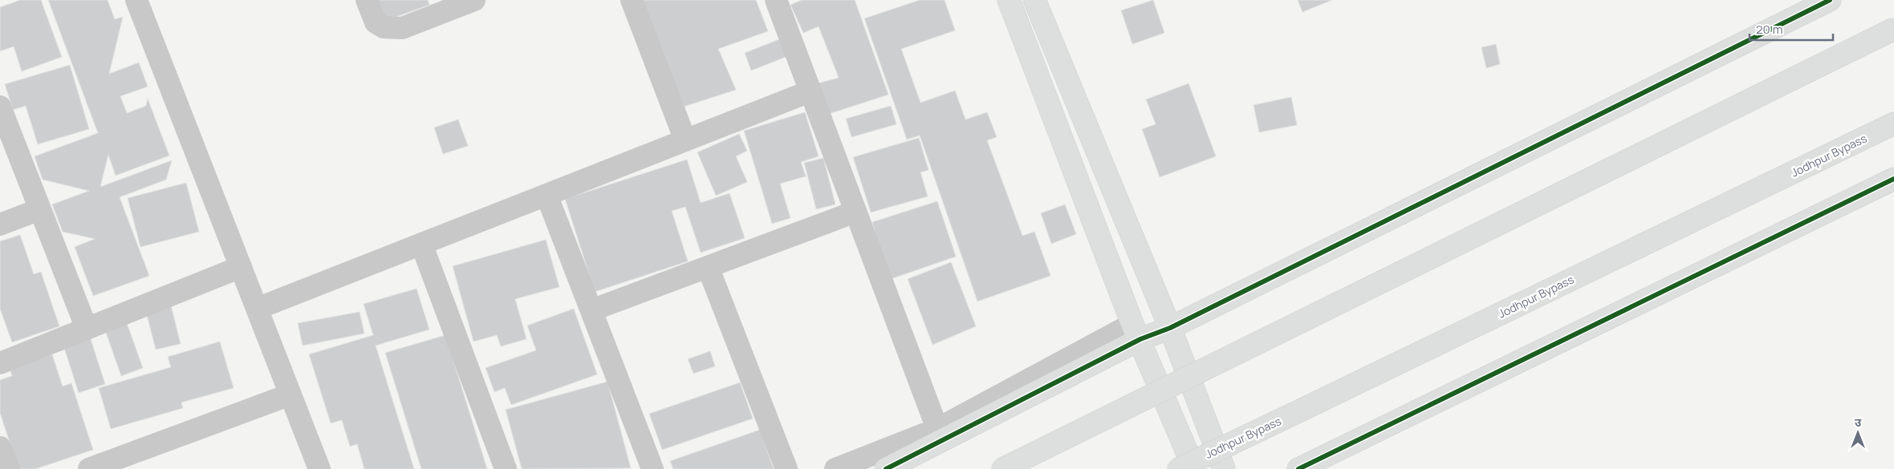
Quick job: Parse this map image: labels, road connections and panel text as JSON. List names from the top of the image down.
{
  "streets": {
    "main road": ["Jodhpur Bypass"]
  },
  "scale_bar": "20 m",
  "north": "top"
}
